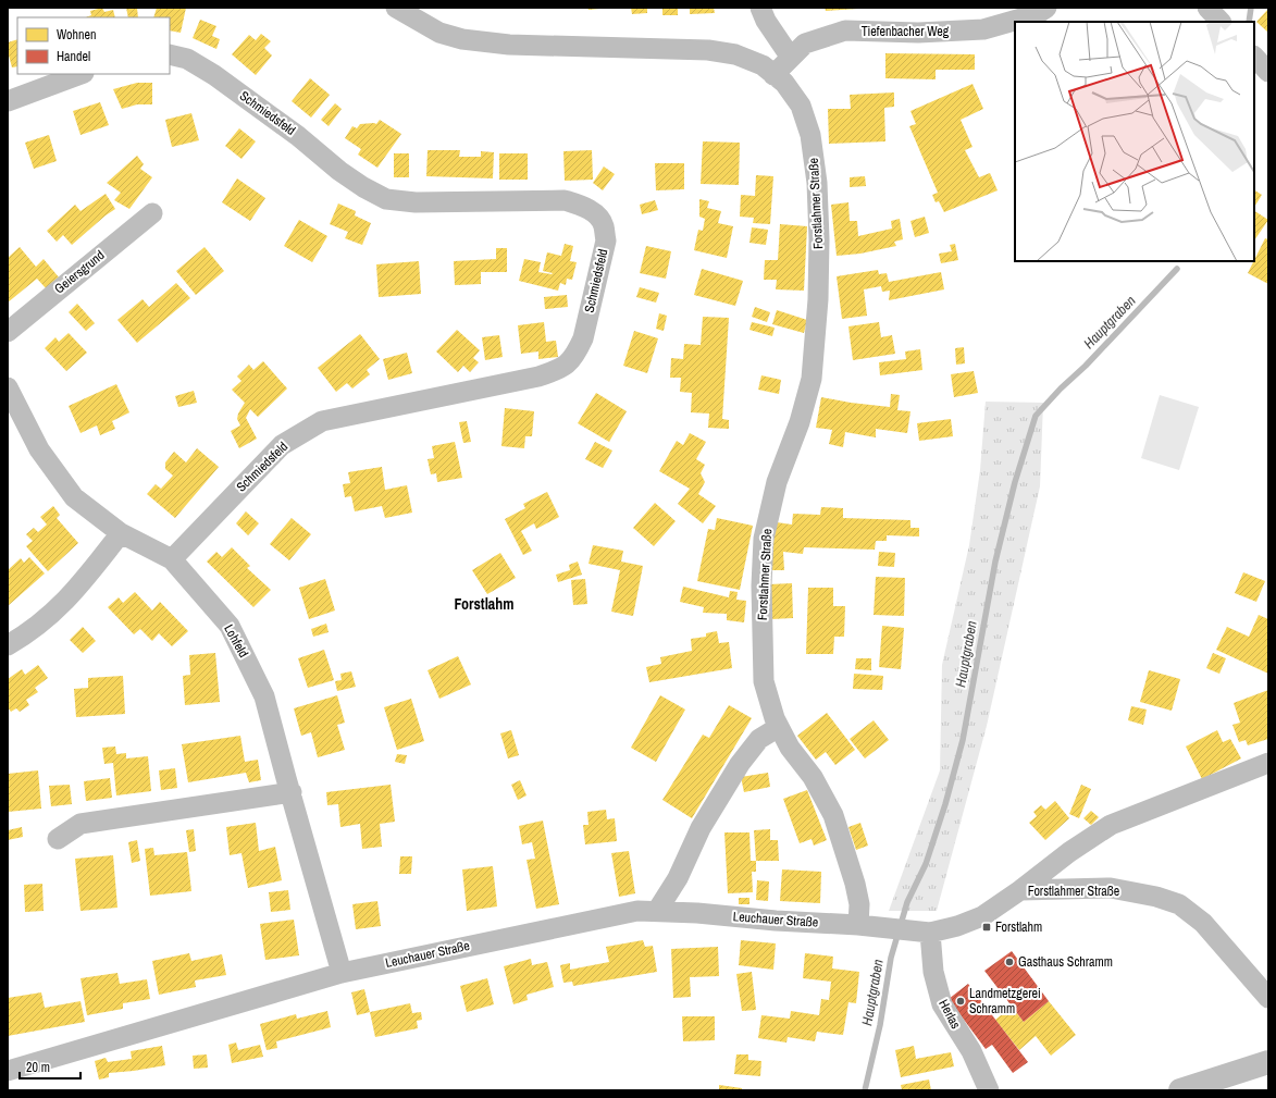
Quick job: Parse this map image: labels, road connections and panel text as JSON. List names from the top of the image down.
{
  "streets": {
    "street": [
      "Tiefenbacher Weg",
      "Schmiedsfeld",
      "Forstlahmer Straße",
      "Geiersgrund",
      "Lohfeld",
      "Leuchauer Straße",
      "Herlas"
    ]
  },
  "crossings": [
    ["Tiefenbacher Weg", "Forstlahmer Straße"],
    ["Schmiedsfeld", "Lohfeld"],
    ["Forstlahmer Straße", "Leuchauer Straße"],
    ["Forstlahmer Straße", "Herlas"],
    ["Lohfeld", "Leuchauer Straße"]
  ],
  "districts": ["Forstlahm"],
  "water": ["Hauptgraben"],
  "places": {
    "transit": ["Forstlahm"],
    "other": ["Gasthaus Schramm", "Landmetzgerei Schramm"]
  },
  "legend": ["Wohnen", "Handel"],
  "scale_bar": "20 m"
}
